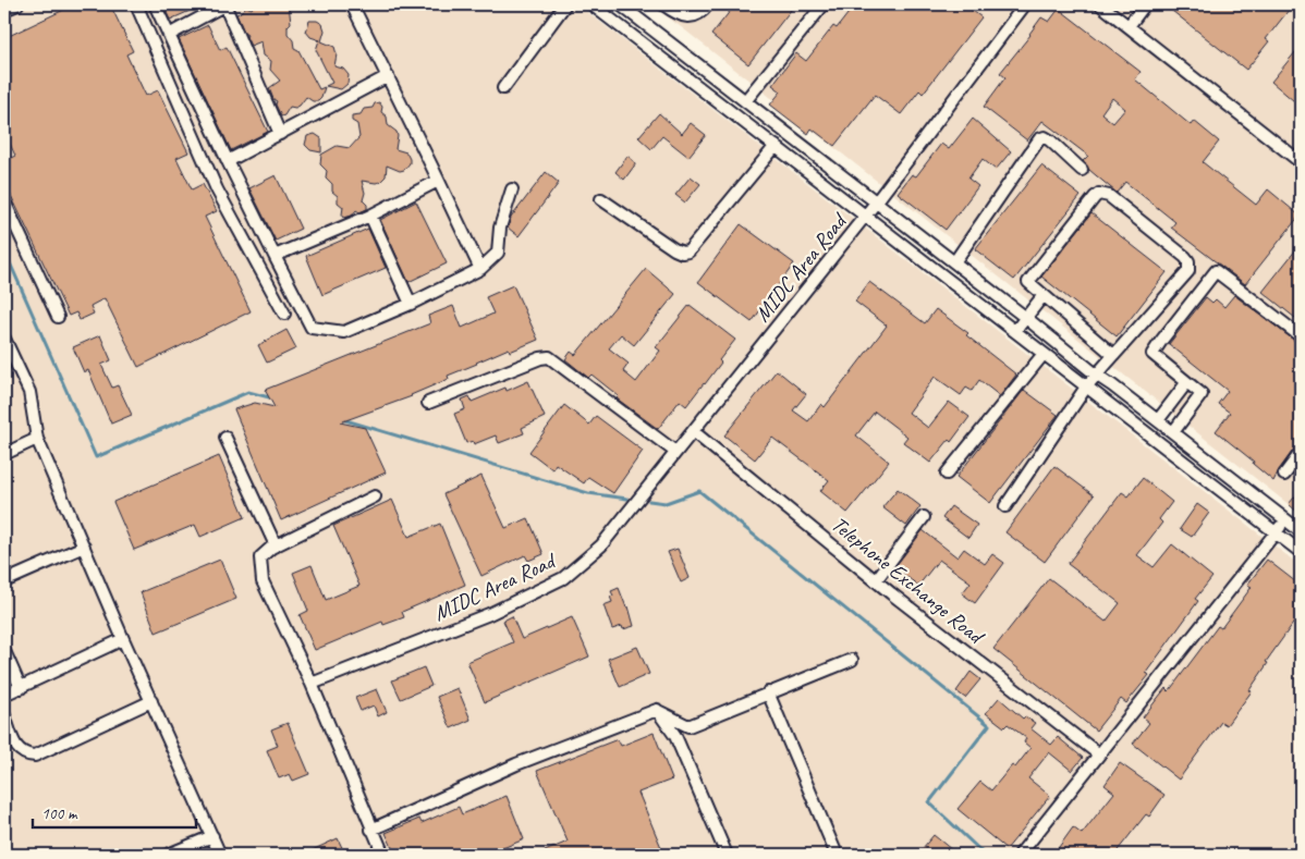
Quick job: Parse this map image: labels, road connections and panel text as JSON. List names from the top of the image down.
{
  "streets": {
    "street": ["MIDC Area Road", "Telephone Exchange Road"]
  },
  "crossings": [
    ["MIDC Area Road", "Telephone Exchange Road"]
  ],
  "scale_bar": "100 m"
}
